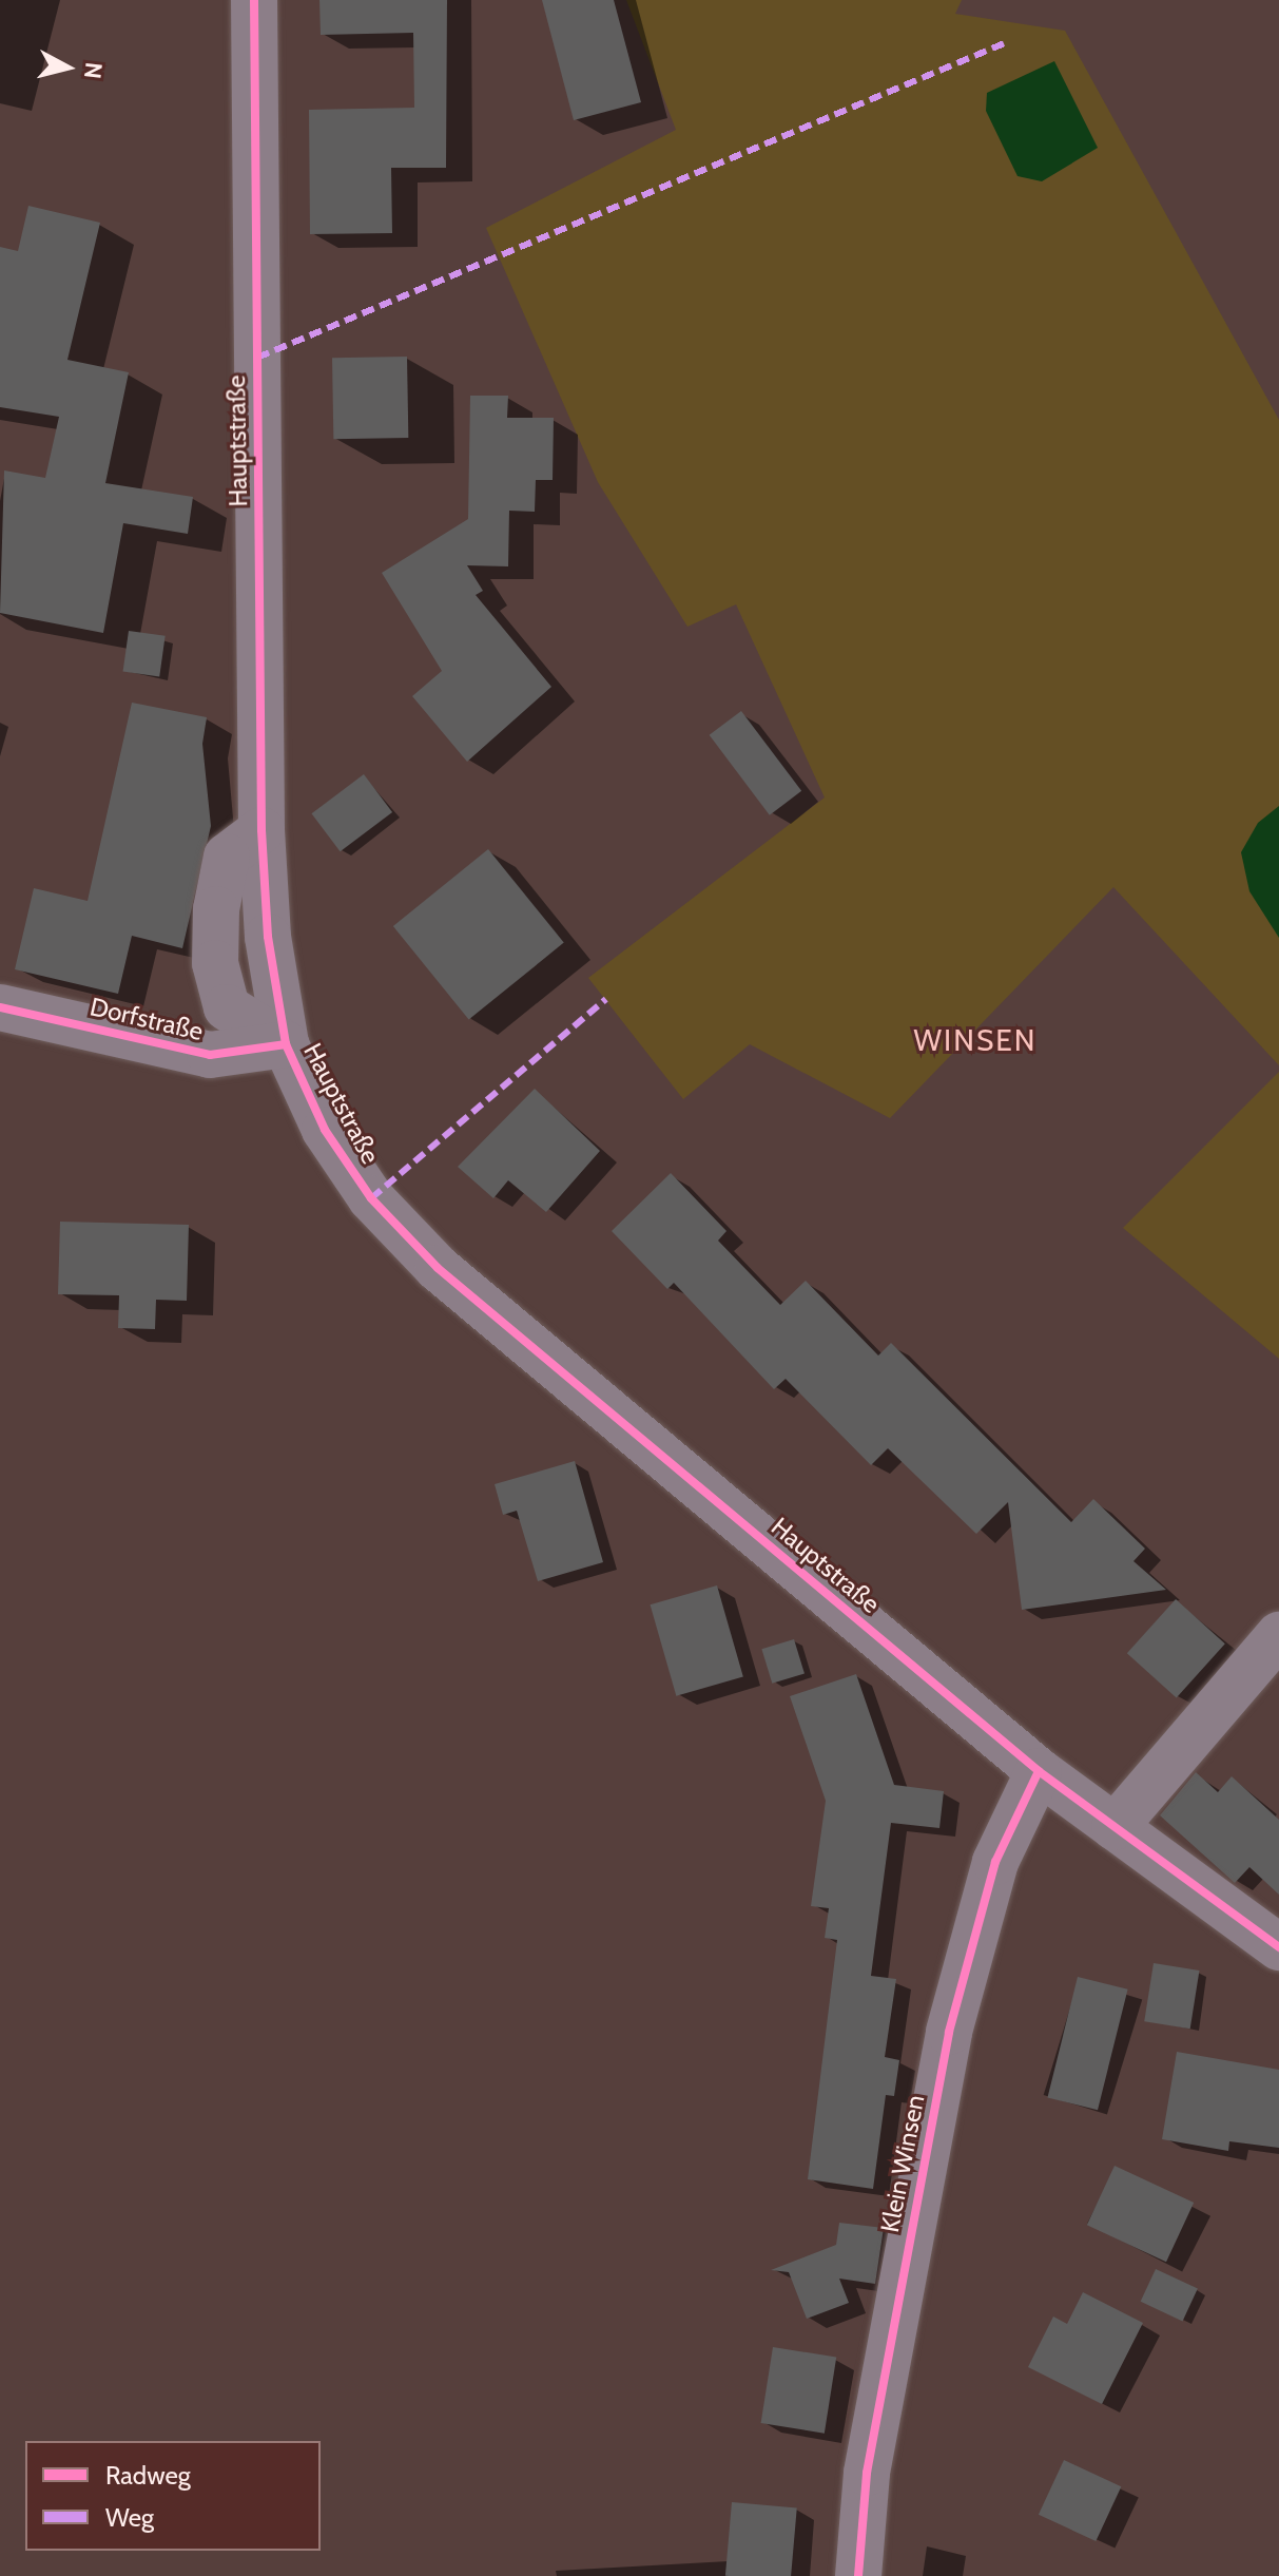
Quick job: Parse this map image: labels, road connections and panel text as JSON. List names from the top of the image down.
{
  "streets": {
    "street": ["Hauptstraße", "Dorfstraße", "Klein Winsen"]
  },
  "crossings": [
    ["Hauptstraße", "Dorfstraße"],
    ["Hauptstraße", "Klein Winsen"]
  ],
  "districts": ["WINSEN"],
  "legend": ["Radweg", "Weg"],
  "north": "right"
}
